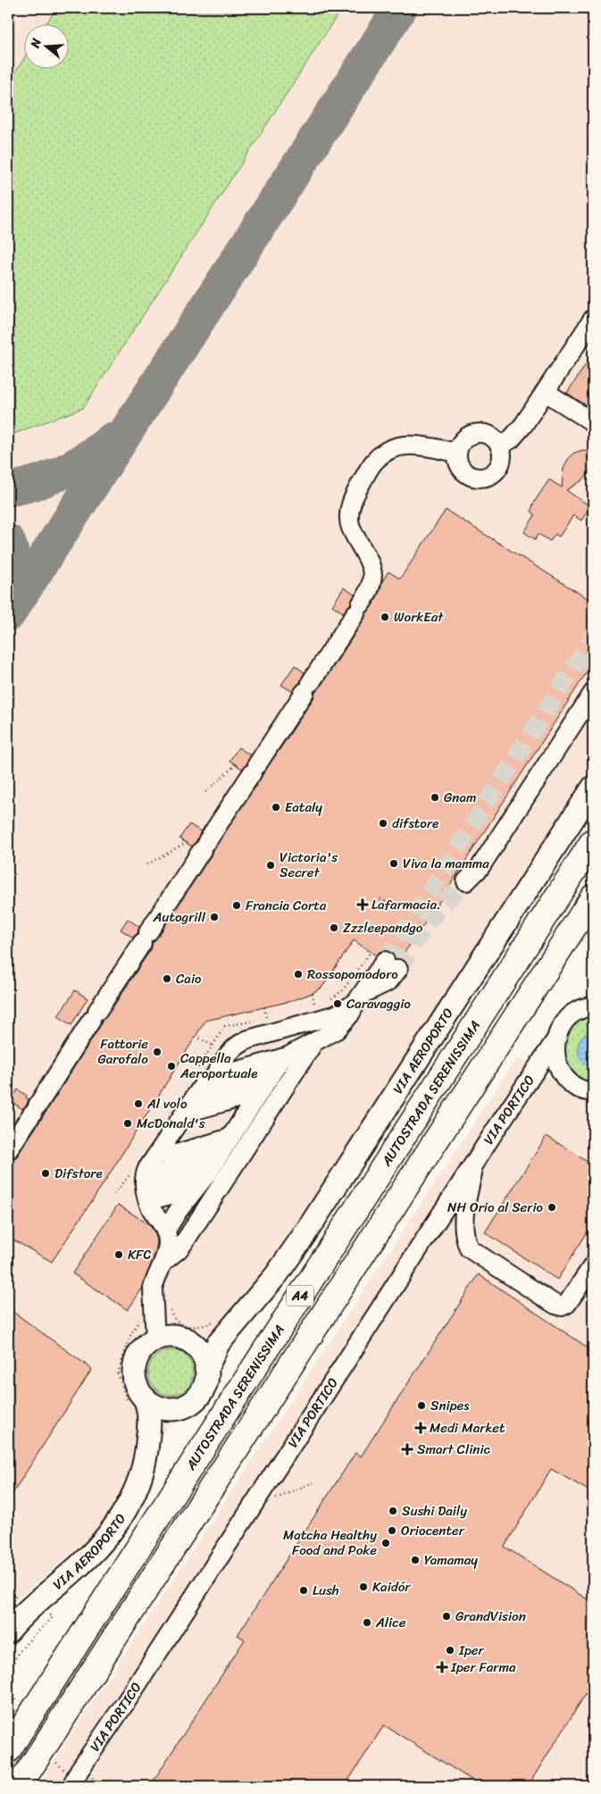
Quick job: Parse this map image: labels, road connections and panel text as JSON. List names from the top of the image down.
{
  "streets": {
    "highway": ["AUTOSTRADA SERENISSIMA", "A4"],
    "main road": ["VIA AEROPORTO"],
    "street": ["VIA PORTICO"]
  },
  "places": {
    "other": [
      "WorkEat",
      "Gnam",
      "Eataly",
      "difstore",
      "Viva la mamma",
      "Victoria's Secret",
      "Francia Corta",
      "Autogrill",
      "Zzzleepandgo",
      "Rossopomodoro",
      "Caio",
      "Caravaggio",
      "Fattorie Garofalo",
      "Cappella Aeroportuale",
      "Al volo",
      "McDonald's",
      "Difstore",
      "NH Orio al Serio",
      "KFC",
      "Snipes",
      "Sushi Daily",
      "Oriocenter",
      "Matcha Healthy Food and Poke",
      "Yamamay",
      "Kaidór",
      "Lush",
      "GrandVision",
      "Alice",
      "Iper"
    ],
    "health": [
      "Lafarmacia.",
      "Medi Market",
      "Smart Clinic",
      "Iper Farma"
    ]
  },
  "north": "left"
}
